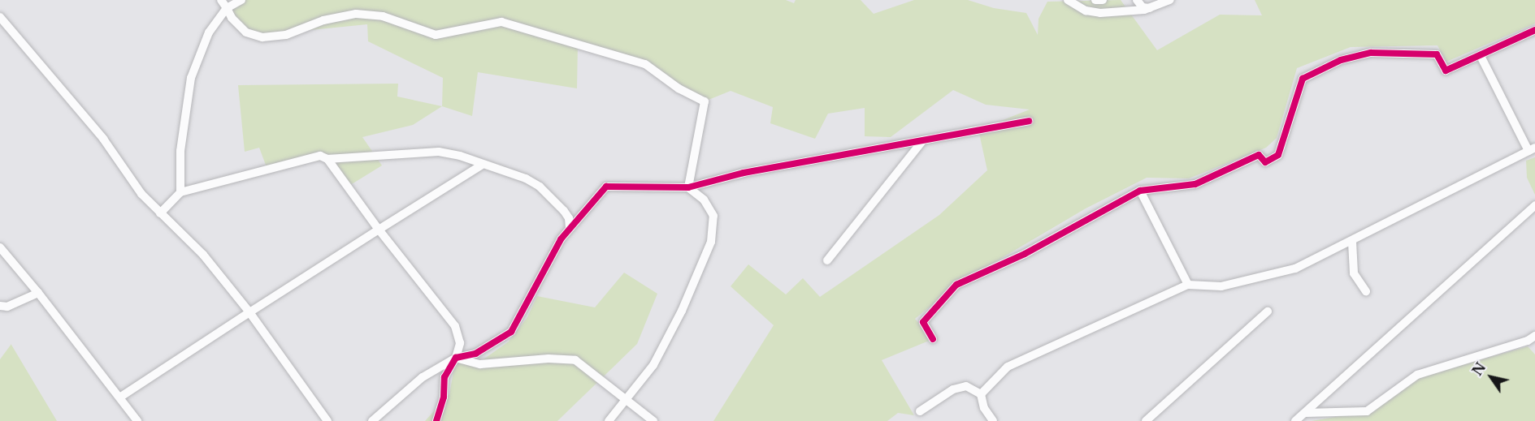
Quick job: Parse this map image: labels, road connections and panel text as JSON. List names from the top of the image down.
{
  "north": "top left"
}
